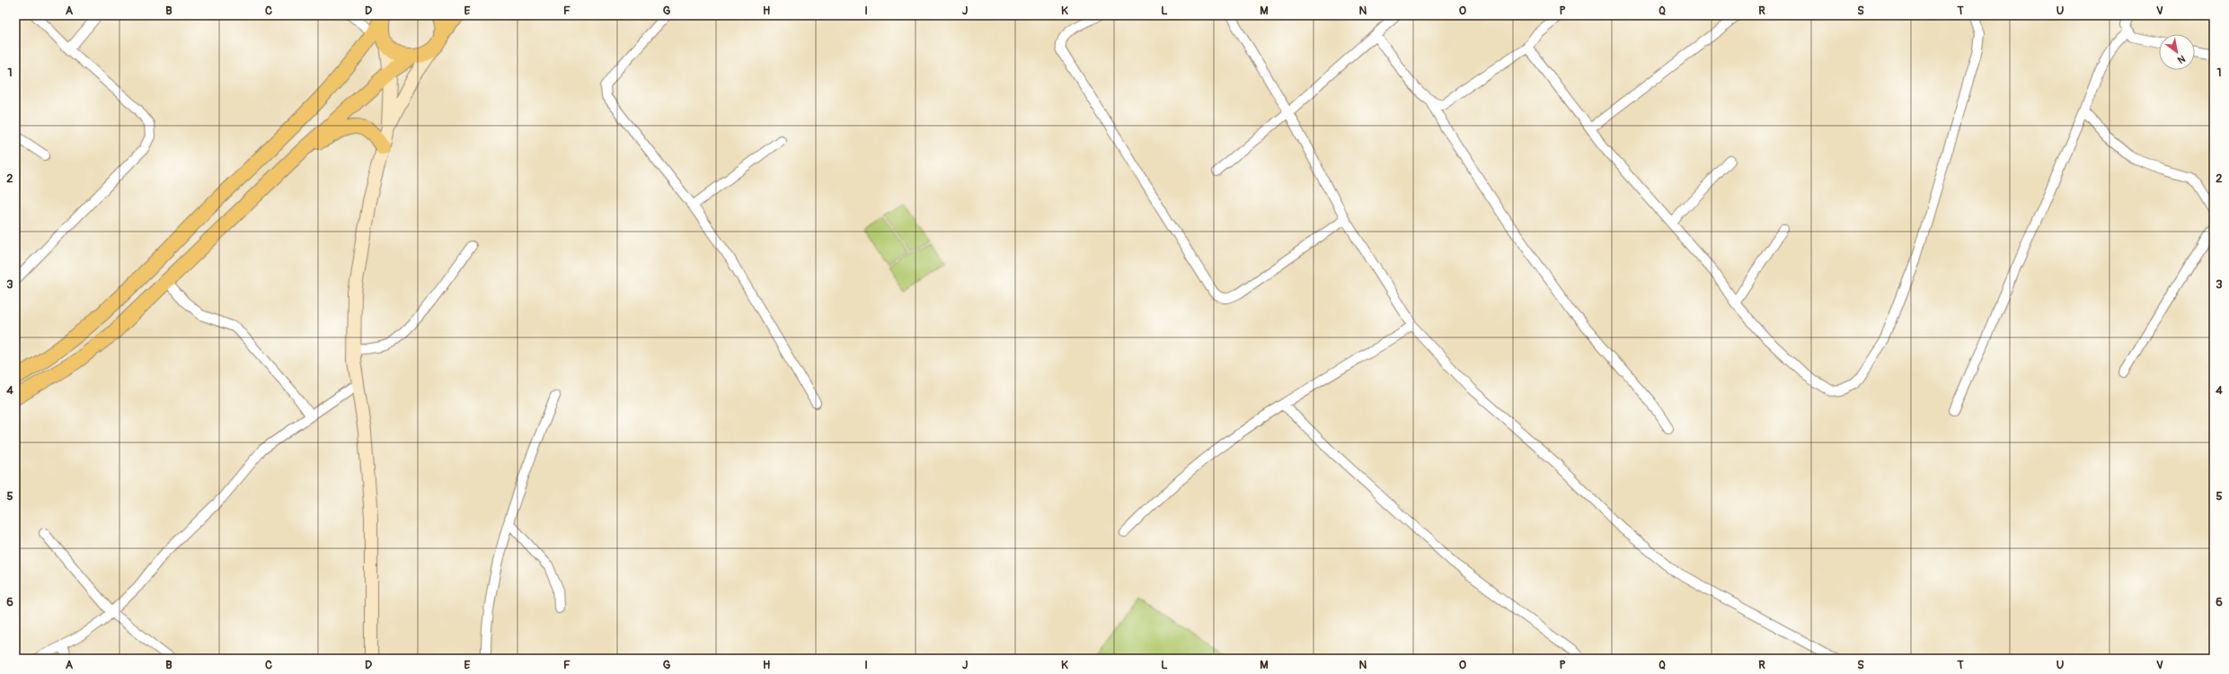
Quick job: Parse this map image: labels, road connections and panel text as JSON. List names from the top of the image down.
{
  "north": "bottom right",
  "grid": {
    "columns": [
      "A",
      "B",
      "C",
      "D",
      "E",
      "F",
      "G",
      "H",
      "I",
      "J",
      "K",
      "L",
      "M",
      "N",
      "O",
      "P",
      "Q",
      "R",
      "S",
      "T",
      "U",
      "V"
    ],
    "rows": [
      "1",
      "2",
      "3",
      "4",
      "5",
      "6"
    ]
  }
}
